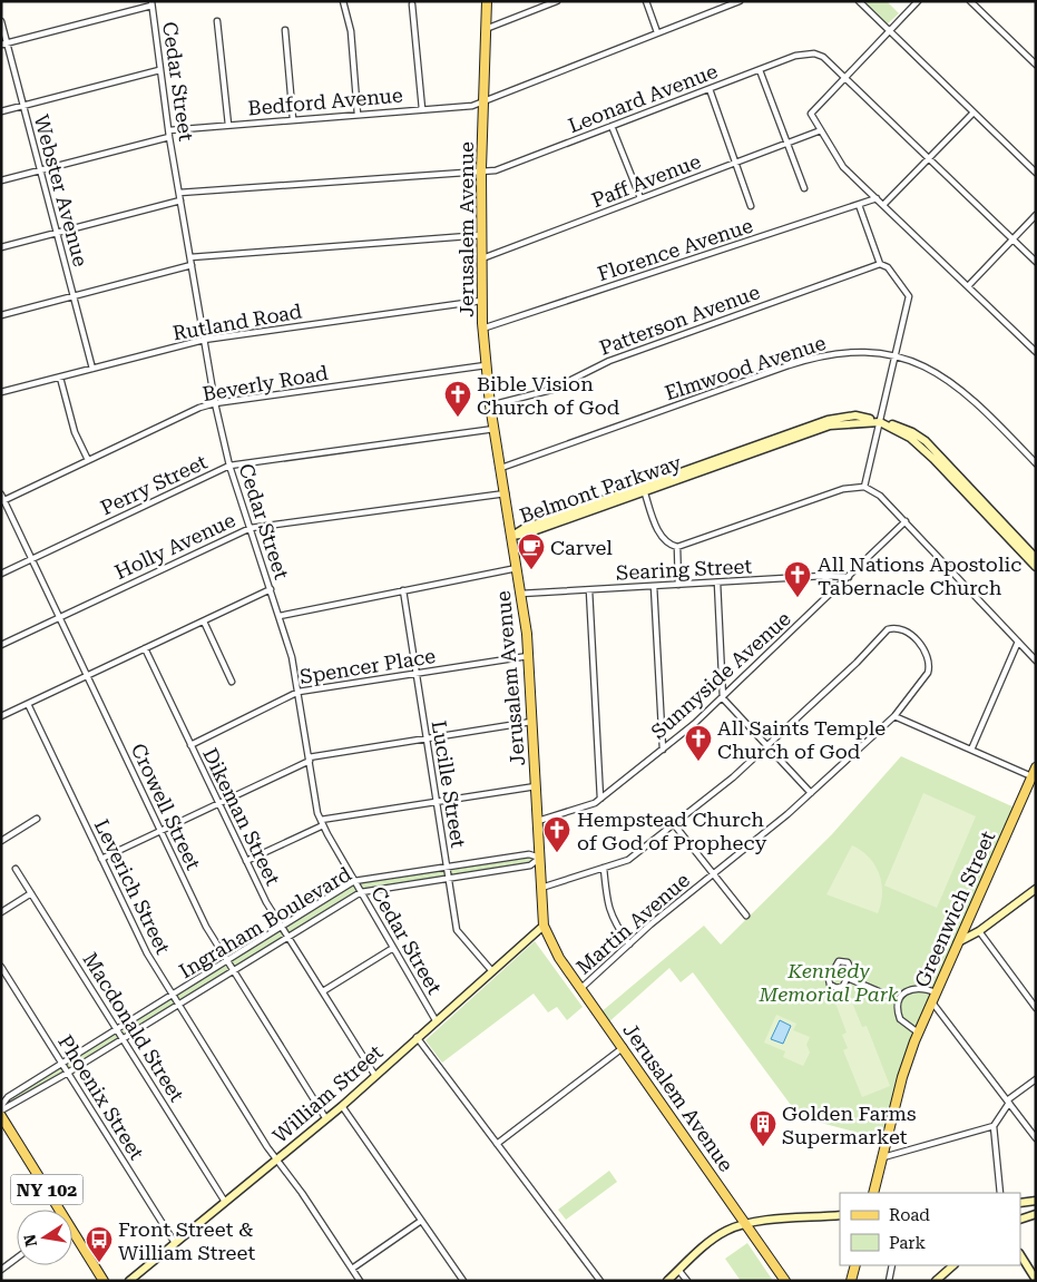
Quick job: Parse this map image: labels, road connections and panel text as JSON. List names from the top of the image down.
{
  "streets": {
    "main road": ["Jerusalem Avenue", "Greenwich Street", "NY 102"],
    "street": [
      "Cedar Street",
      "Leonard Avenue",
      "Bedford Avenue",
      "Paff Avenue",
      "Webster Avenue",
      "Florence Avenue",
      "Patterson Avenue",
      "Rutland Road",
      "Elmwood Avenue",
      "Beverly Road",
      "Perry Street",
      "Belmont Parkway",
      "Holly Avenue",
      "Searing Street",
      "Spencer Place",
      "Sunnyside Avenue",
      "Lucille Street",
      "Crowell Street",
      "Dikeman Street",
      "Leverich Street",
      "Ingraham Boulevard",
      "Martin Avenue",
      "Macdonald Street",
      "William Street",
      "Phoenix Street"
    ]
  },
  "crossings": [
    ["Cedar Street", "Leonard Avenue"],
    ["Cedar Street", "Bedford Avenue"],
    ["Cedar Street", "Rutland Road"],
    ["Cedar Street", "Beverly Road"],
    ["Cedar Street", "Perry Street"],
    ["Cedar Street", "Holly Avenue"],
    ["Cedar Street", "Spencer Place"],
    ["Cedar Street", "Ingraham Boulevard"],
    ["Cedar Street", "William Street"],
    ["Leonard Avenue", "Jerusalem Avenue"],
    ["Bedford Avenue", "Jerusalem Avenue"],
    ["Paff Avenue", "Jerusalem Avenue"],
    ["Webster Avenue", "Rutland Road"],
    ["Jerusalem Avenue", "Florence Avenue"],
    ["Jerusalem Avenue", "Patterson Avenue"],
    ["Jerusalem Avenue", "Rutland Road"],
    ["Jerusalem Avenue", "Elmwood Avenue"],
    ["Jerusalem Avenue", "Beverly Road"],
    ["Jerusalem Avenue", "Perry Street"],
    ["Jerusalem Avenue", "Belmont Parkway"],
    ["Jerusalem Avenue", "Holly Avenue"],
    ["Jerusalem Avenue", "Searing Street"],
    ["Jerusalem Avenue", "Spencer Place"],
    ["Jerusalem Avenue", "Sunnyside Avenue"],
    ["Jerusalem Avenue", "Ingraham Boulevard"],
    ["Jerusalem Avenue", "Martin Avenue"],
    ["Jerusalem Avenue", "William Street"],
    ["Beverly Road", "Crowell Street"],
    ["Perry Street", "Crowell Street"],
    ["Holly Avenue", "Crowell Street"],
    ["Searing Street", "Sunnyside Avenue"],
    ["Spencer Place", "Lucille Street"],
    ["Spencer Place", "Dikeman Street"],
    ["Lucille Street", "Ingraham Boulevard"],
    ["Lucille Street", "William Street"],
    ["Crowell Street", "Ingraham Boulevard"],
    ["Crowell Street", "William Street"],
    ["Dikeman Street", "Ingraham Boulevard"],
    ["Dikeman Street", "William Street"],
    ["Leverich Street", "Ingraham Boulevard"],
    ["Leverich Street", "William Street"],
    ["Ingraham Boulevard", "Macdonald Street"],
    ["Ingraham Boulevard", "Phoenix Street"],
    ["Macdonald Street", "William Street"],
    ["William Street", "Phoenix Street"]
  ],
  "parks": ["Kennedy Memorial Park"],
  "places": {
    "church": [
      "Bible Vision Church of God",
      "All Nations Apostolic Tabernacle Church",
      "All Saints Temple Church of God",
      "Hempstead Church of God of Prophecy"
    ],
    "cafe": ["Carvel"],
    "building": ["Golden Farms Supermarket"],
    "bus stop": ["Front Street & William Street"]
  },
  "legend": ["Road", "Park"],
  "north": "left"
}
